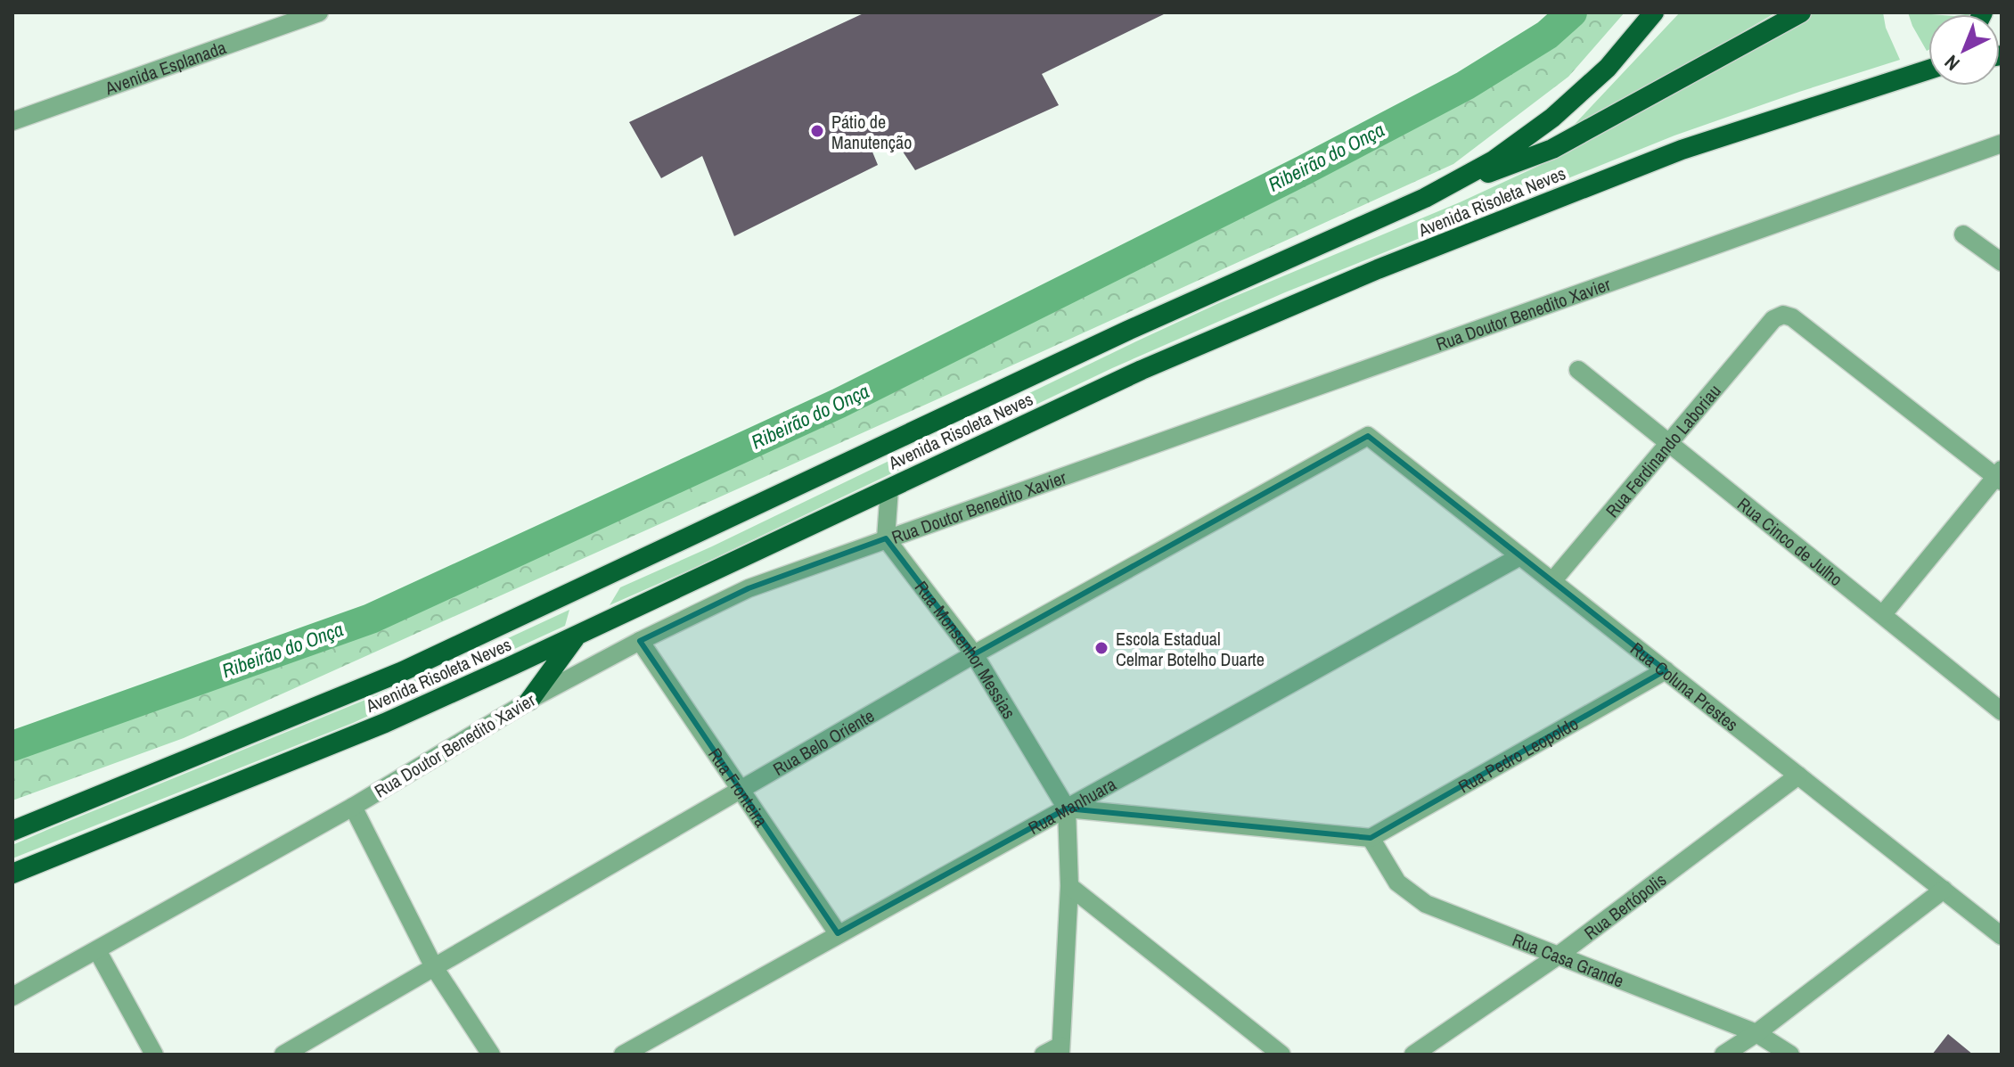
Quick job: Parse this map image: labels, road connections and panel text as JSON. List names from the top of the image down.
{
  "streets": {
    "highway": ["Avenida Risoleta Neves"],
    "street": [
      "Avenida Esplanada",
      "Rua Doutor Benedito Xavier",
      "Rua Ferdinando Laboriau",
      "Rua Cinco de Julho",
      "Rua Monsenhor Messias",
      "Rua Coluna Prestes",
      "Rua Belo Oriente",
      "Rua Pedro Leopoldo",
      "Rua Fronteira",
      "Rua Manhuara",
      "Rua Bertópolis",
      "Rua Casa Grande"
    ]
  },
  "crossings": [
    ["Rua Doutor Benedito Xavier", "Rua Monsenhor Messias"],
    ["Rua Doutor Benedito Xavier", "Rua Fronteira"],
    ["Rua Ferdinando Laboriau", "Rua Cinco de Julho"],
    ["Rua Ferdinando Laboriau", "Rua Coluna Prestes"],
    ["Rua Monsenhor Messias", "Rua Belo Oriente"],
    ["Rua Monsenhor Messias", "Rua Manhuara"],
    ["Rua Coluna Prestes", "Rua Belo Oriente"],
    ["Rua Coluna Prestes", "Rua Pedro Leopoldo"],
    ["Rua Coluna Prestes", "Rua Manhuara"],
    ["Rua Coluna Prestes", "Rua Bertópolis"],
    ["Rua Belo Oriente", "Rua Fronteira"],
    ["Rua Pedro Leopoldo", "Rua Casa Grande"],
    ["Rua Fronteira", "Rua Manhuara"],
    ["Rua Bertópolis", "Rua Casa Grande"]
  ],
  "water": ["Ribeirão do Onça"],
  "places": ["Pátio de Manutenção", "Escola Estadual Celmar Botelho Duarte"],
  "north": "bottom left"
}
